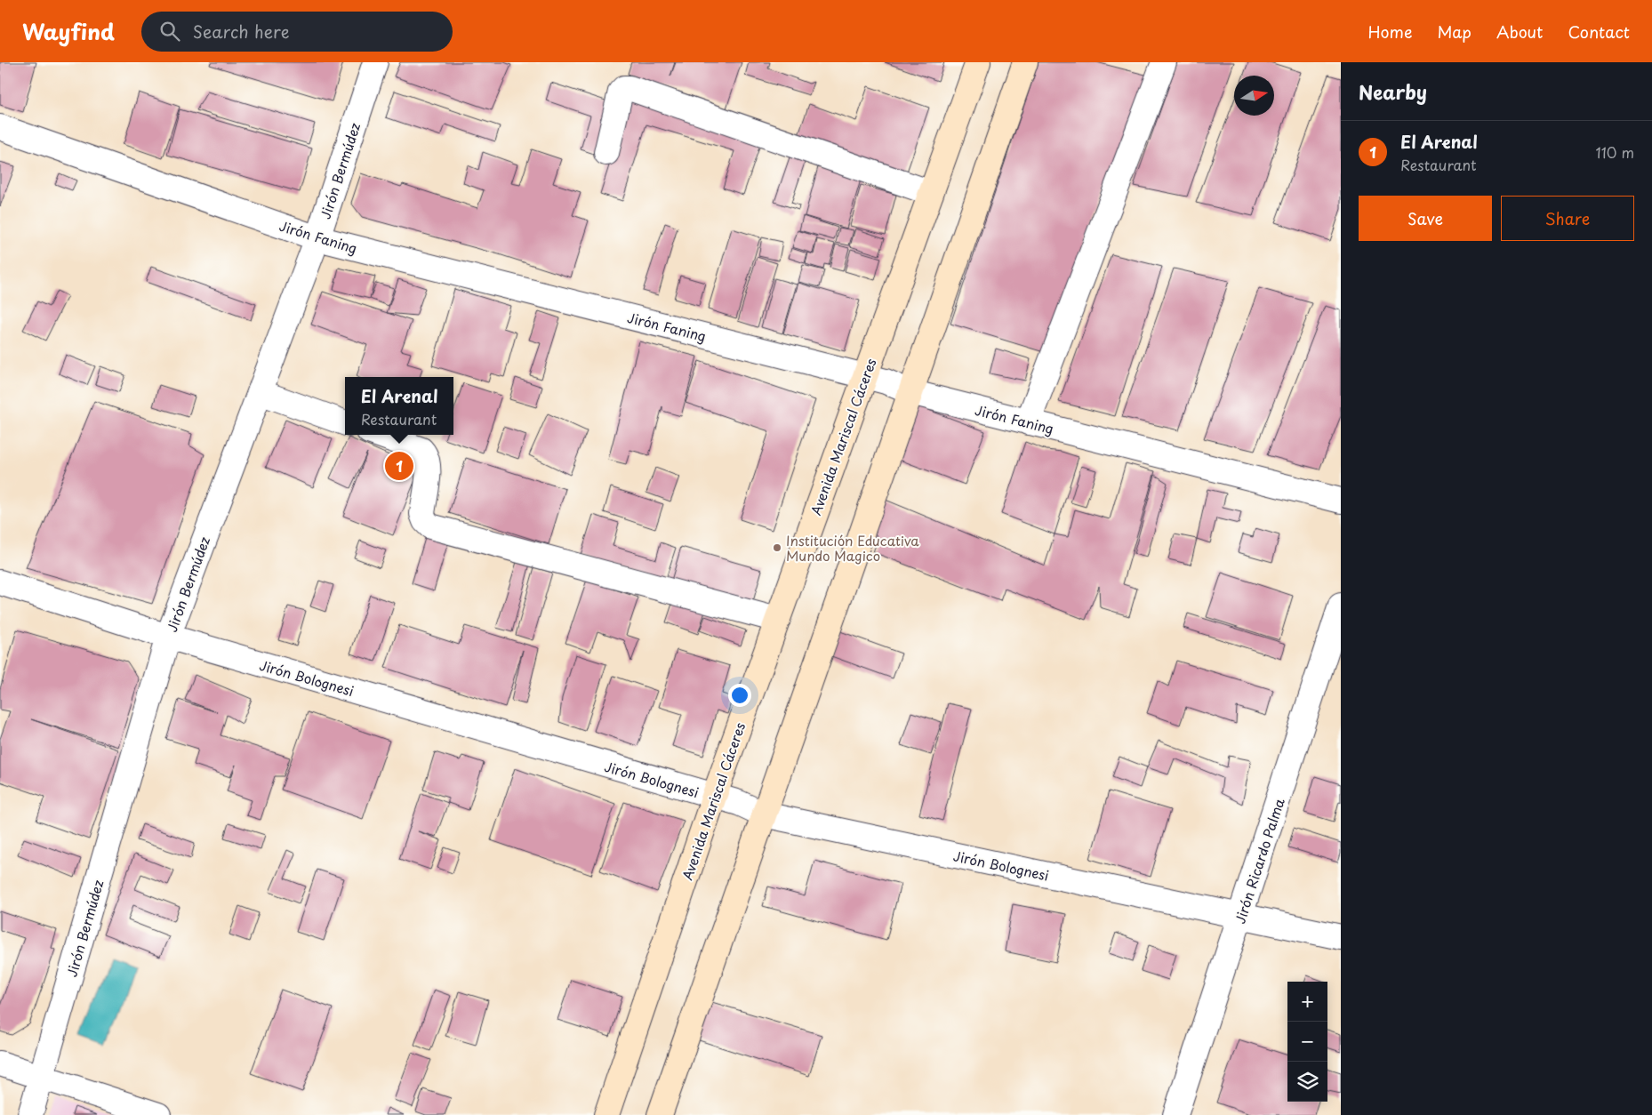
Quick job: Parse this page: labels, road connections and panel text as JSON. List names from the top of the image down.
{
  "streets": {
    "main road": ["Avenida Mariscal Cáceres"],
    "street": [
      "Jirón Bermúdez",
      "Jirón Faning",
      "Jirón Bolognesi",
      "Jirón Ricardo Palma"
    ]
  },
  "crossings": [
    ["Jirón Bermúdez", "Jirón Faning"],
    ["Jirón Bermúdez", "Jirón Bolognesi"],
    ["Jirón Faning", "Avenida Mariscal Cáceres"],
    ["Avenida Mariscal Cáceres", "Jirón Bolognesi"],
    ["Jirón Bolognesi", "Jirón Ricardo Palma"]
  ],
  "places": ["Institución Educativa Mundo Magico"],
  "north": "right",
  "page": {
    "header": "Wayfind",
    "search": "Search here",
    "nav": [
      "Home",
      "Map",
      "About",
      "Contact"
    ],
    "heading": "Nearby",
    "list": [
      {
        "mark": "1",
        "name": "El Arenal",
        "note": "Restaurant",
        "value": "110 m"
      }
    ],
    "buttons": ["Save", "Share"],
    "popup": ["El Arenal", "Restaurant"],
    "pins": "1",
    "map_buttons": ["+", "−"]
  }
}
